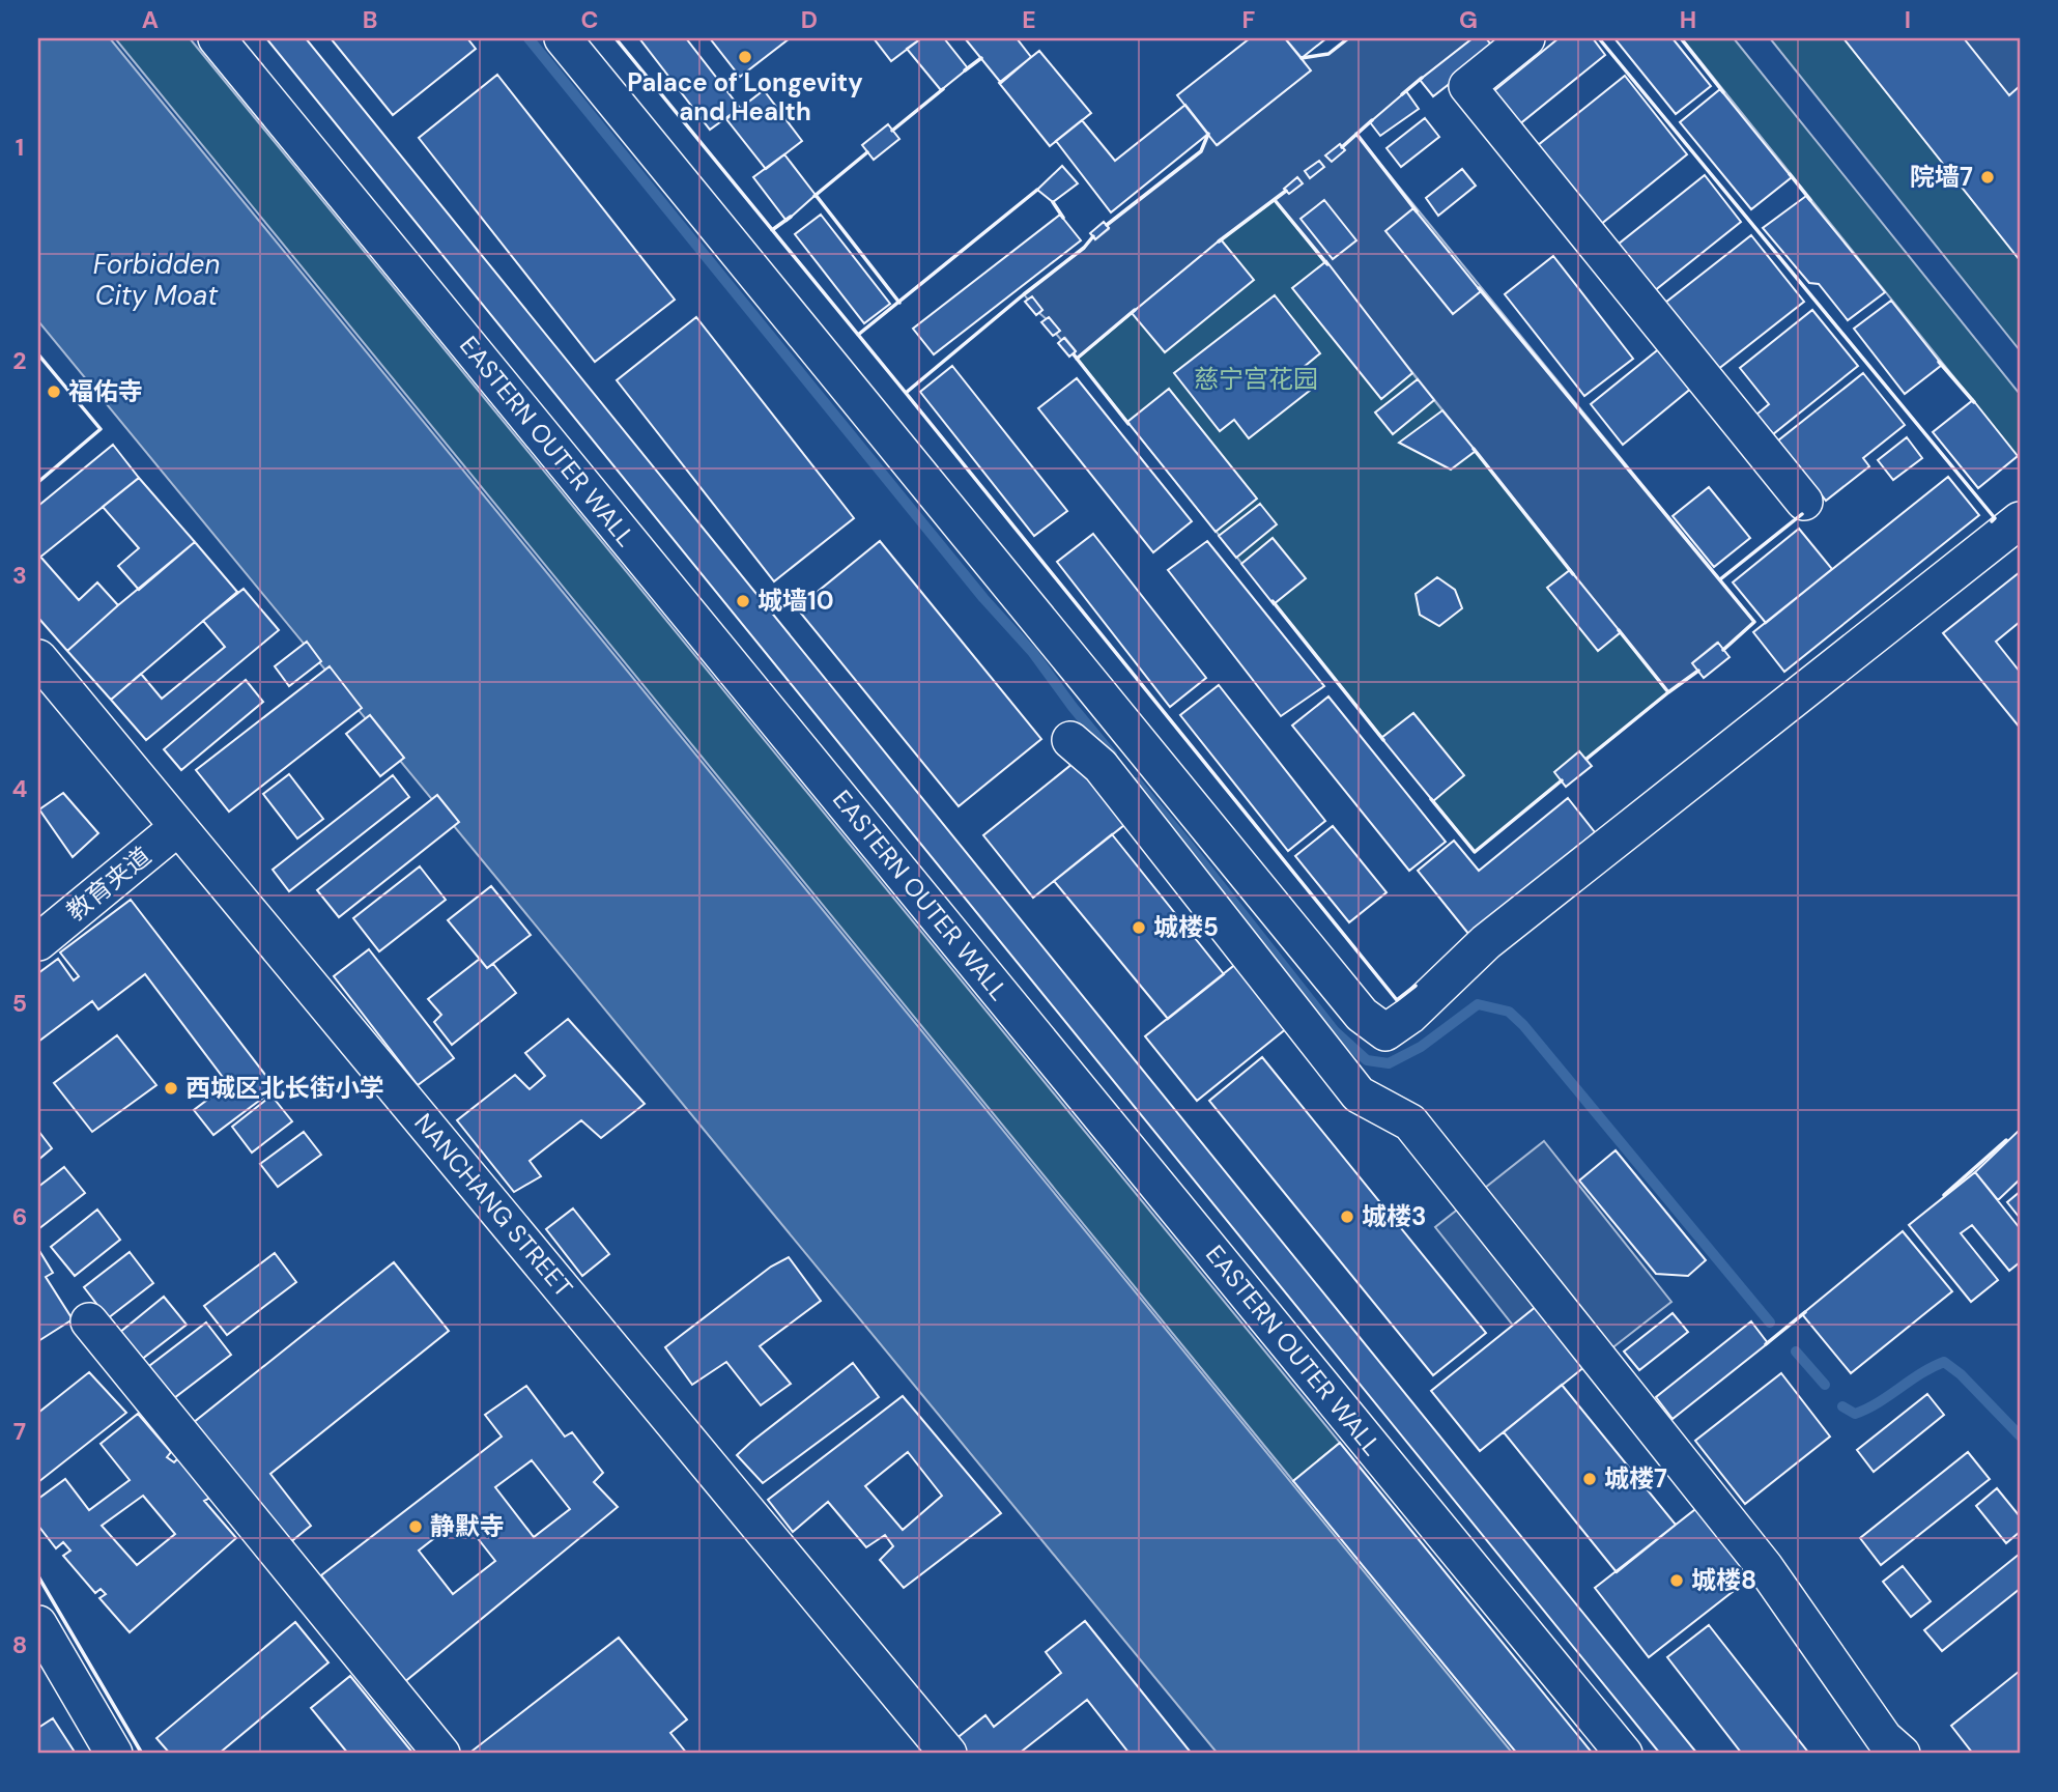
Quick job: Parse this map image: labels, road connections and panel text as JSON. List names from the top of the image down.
{
  "streets": {
    "street": ["EASTERN OUTER WALL", "教育夹道", "NANCHANG STREET"]
  },
  "crossings": [
    ["教育夹道", "NANCHANG STREET"]
  ],
  "water": ["Forbidden City Moat"],
  "parks": ["慈宁宫花园"],
  "places": [
    "Palace of Longevity and Health",
    "院墙7",
    "福佑寺",
    "城墙10",
    "城楼5",
    "西城区北长街小学",
    "城楼3",
    "城楼7",
    "静默寺",
    "城楼8"
  ],
  "grid": {
    "columns": [
      "A",
      "B",
      "C",
      "D",
      "E",
      "F",
      "G",
      "H",
      "I"
    ],
    "rows": [
      "1",
      "2",
      "3",
      "4",
      "5",
      "6",
      "7",
      "8"
    ]
  }
}
